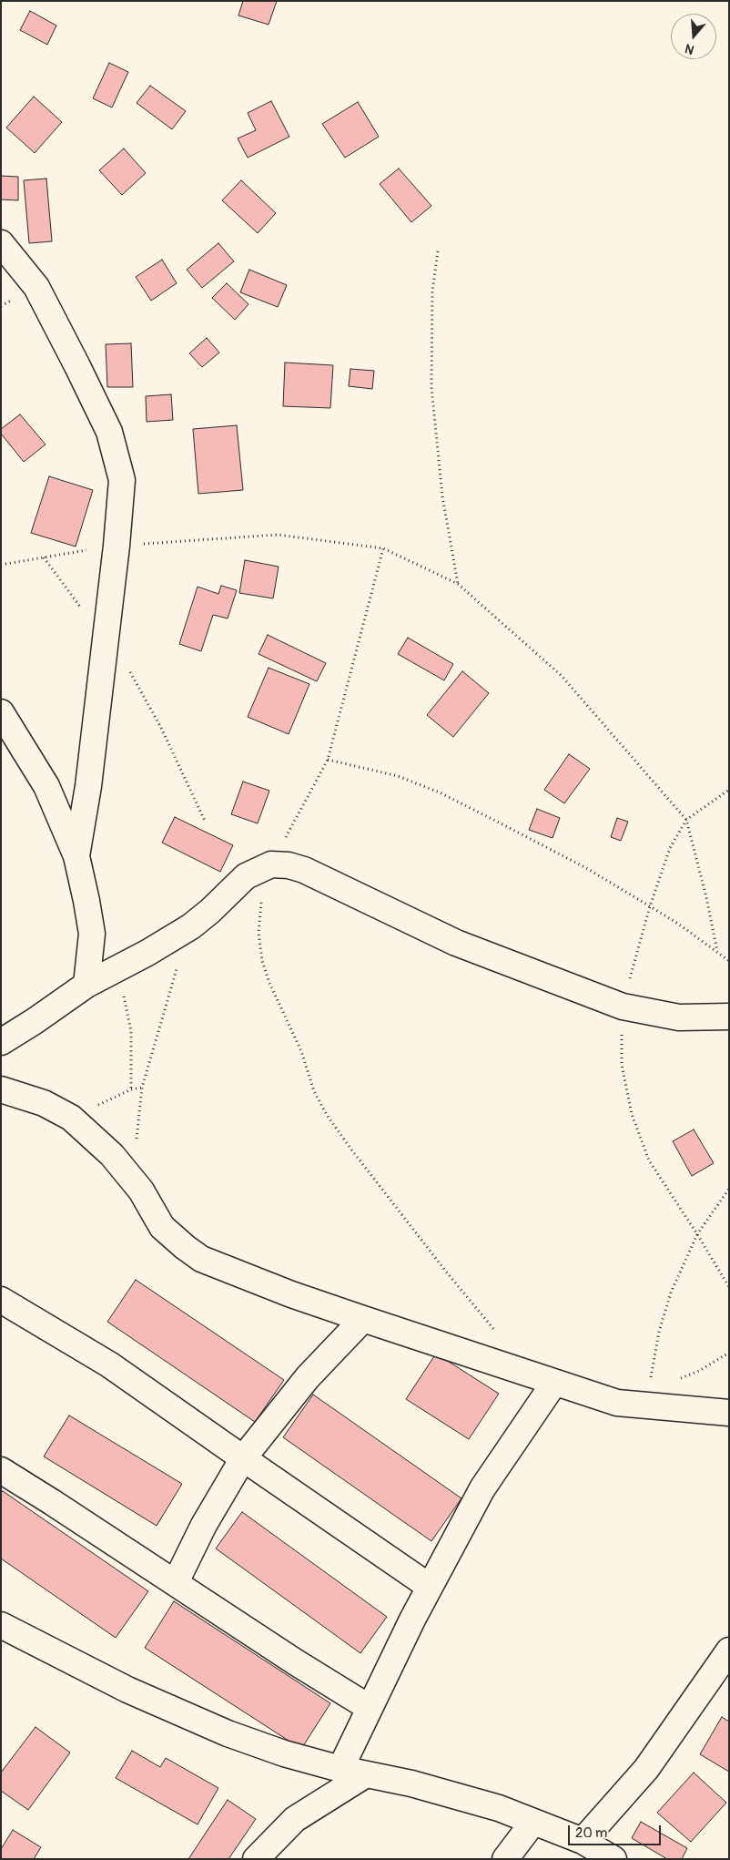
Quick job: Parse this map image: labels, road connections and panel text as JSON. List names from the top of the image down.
{
  "scale_bar": "20 m",
  "north": "bottom"
}
